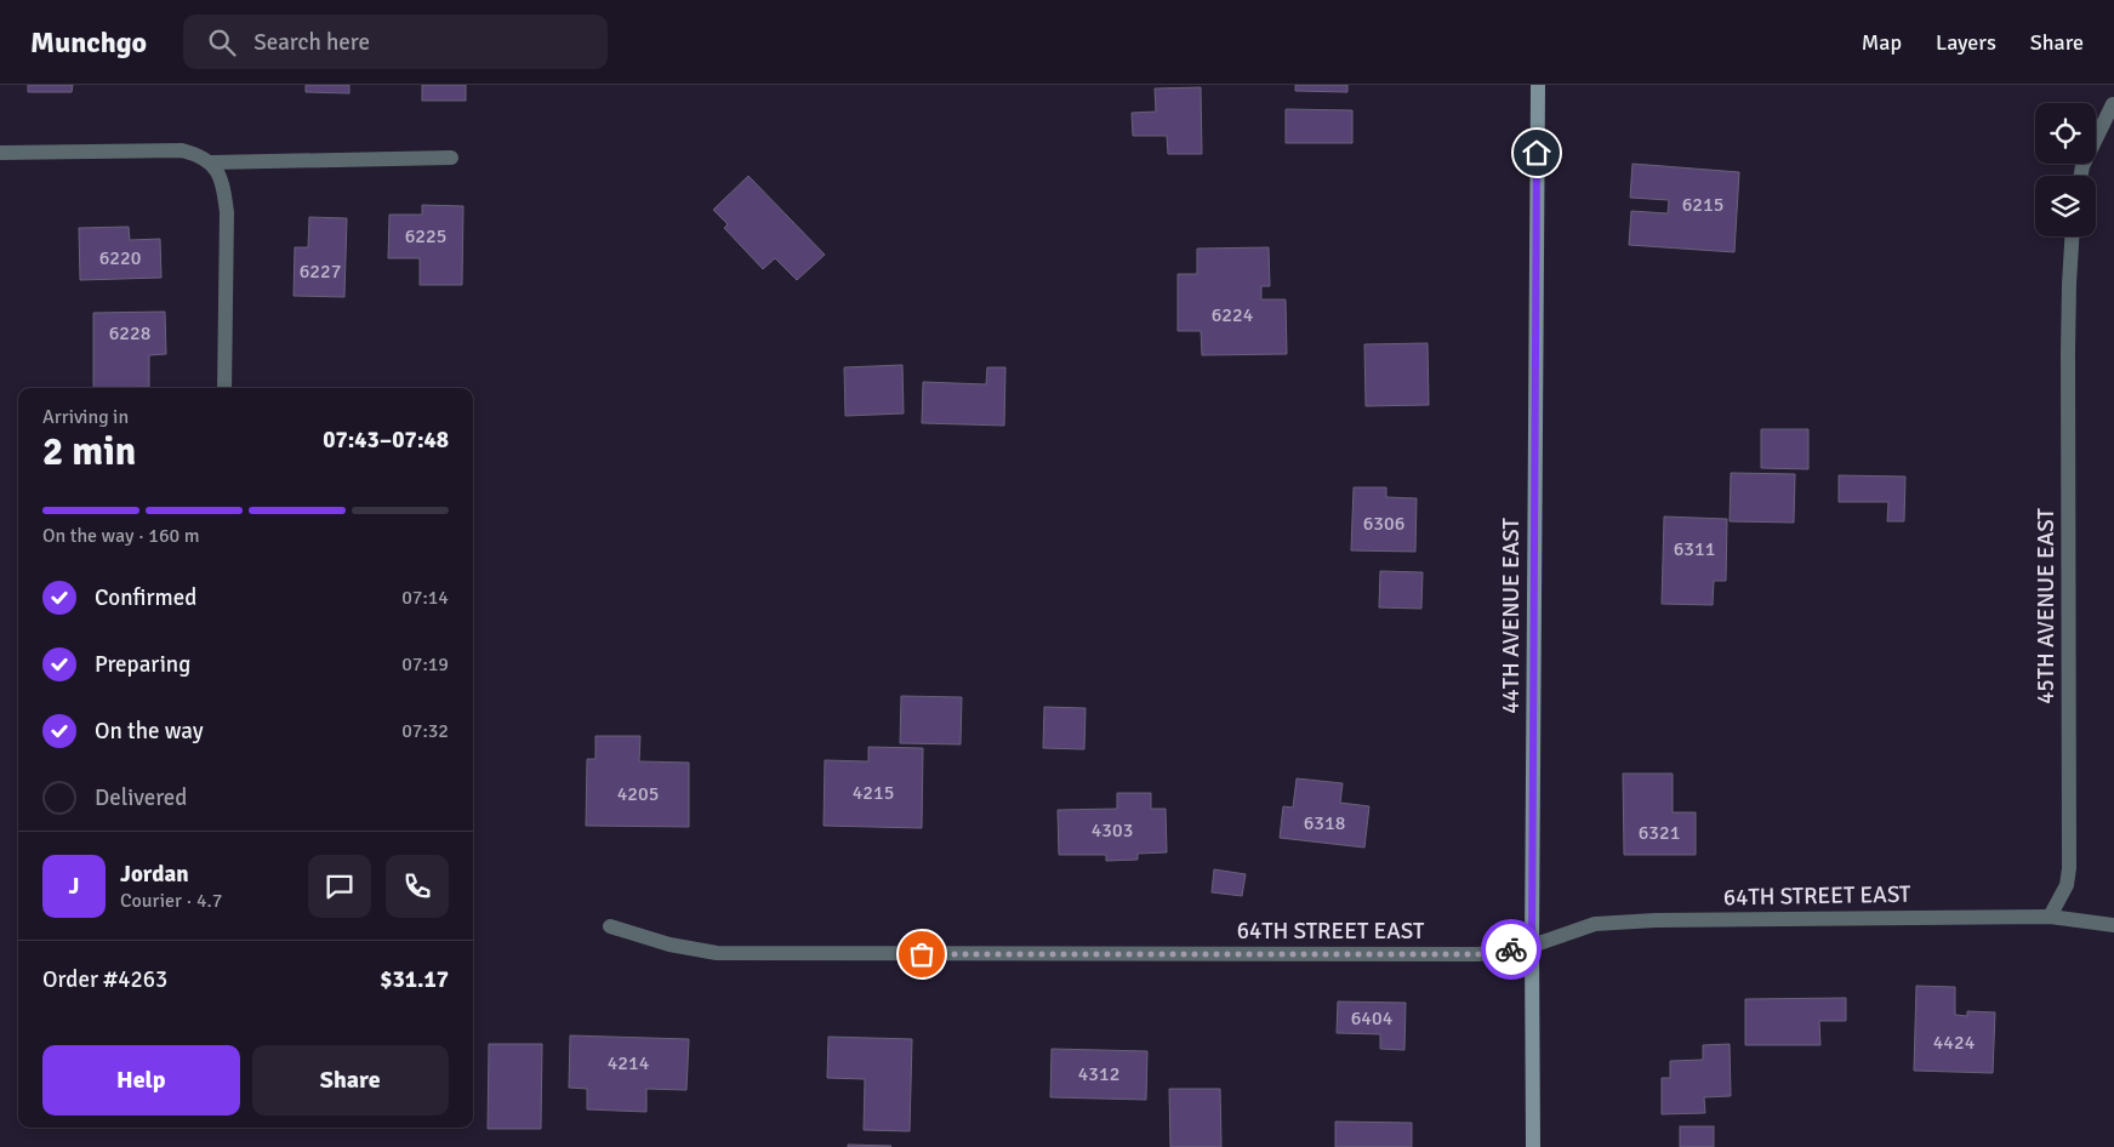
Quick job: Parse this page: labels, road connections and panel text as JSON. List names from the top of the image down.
{
  "streets": {
    "street": ["45TH AVENUE EAST", "44TH AVENUE EAST", "64TH STREET EAST"]
  },
  "crossings": [
    ["45TH AVENUE EAST", "64TH STREET EAST"],
    ["44TH AVENUE EAST", "64TH STREET EAST"]
  ],
  "house_numbers": [
    "6215",
    "6225",
    "6220",
    "6227",
    "6224",
    "6228",
    "6306",
    "6311",
    "4215",
    "4205",
    "6318",
    "4303",
    "6321",
    "6404",
    "4424",
    "4214",
    "4312"
  ],
  "page": {
    "header": "Munchgo",
    "search": "Search here",
    "nav": ["Map", "Layers", "Share"],
    "heading": ["2 min", "Arriving in", "07:43–07:48"],
    "panel": [
      "Jordan",
      "Courier · 4.7",
      "Order #4263",
      "$31.17"
    ],
    "bar": "On the way · 160 m",
    "list": [
      ["Confirmed", "07:14"],
      ["Preparing", "07:19"],
      ["On the way", "07:32"],
      "Delivered"
    ],
    "round": "J",
    "buttons": ["Help", "Share"]
  }
}
